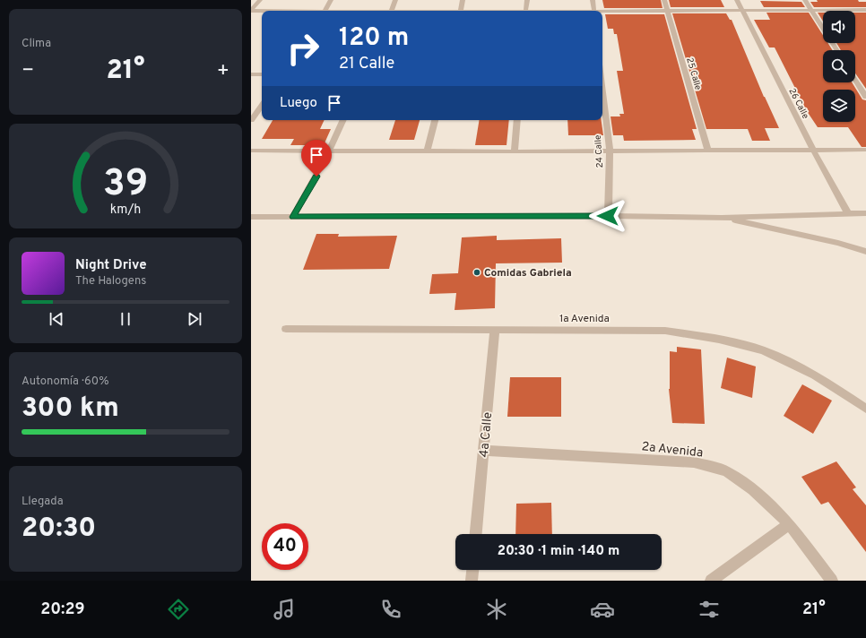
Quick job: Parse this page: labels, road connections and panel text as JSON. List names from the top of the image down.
{
  "streets": {
    "street": [
      "25 Calle",
      "26 Calle",
      "24 Calle",
      "1a Avenida",
      "4a Calle",
      "2a Avenida"
    ]
  },
  "crossings": [
    ["1a Avenida", "4a Calle"],
    ["4a Calle", "2a Avenida"]
  ],
  "places": ["Comidas Gabriela"],
  "page": {
    "tile": [
      "Clima",
      ["Autonomía · 60%", "300 km"],
      ["Llegada", "20:30"]
    ],
    "turn": ["120 m", "21 Calle"],
    "heat": ["−", "21°", "+"],
    "then": "Luego",
    "song": ["Night Drive", "The Halogens"],
    "limit": "40",
    "trip": "20:30 · 1 min · 140 m",
    "tabs": ["20:29", "21°"],
    "gauge": ["39", "km/h"]
  }
}
